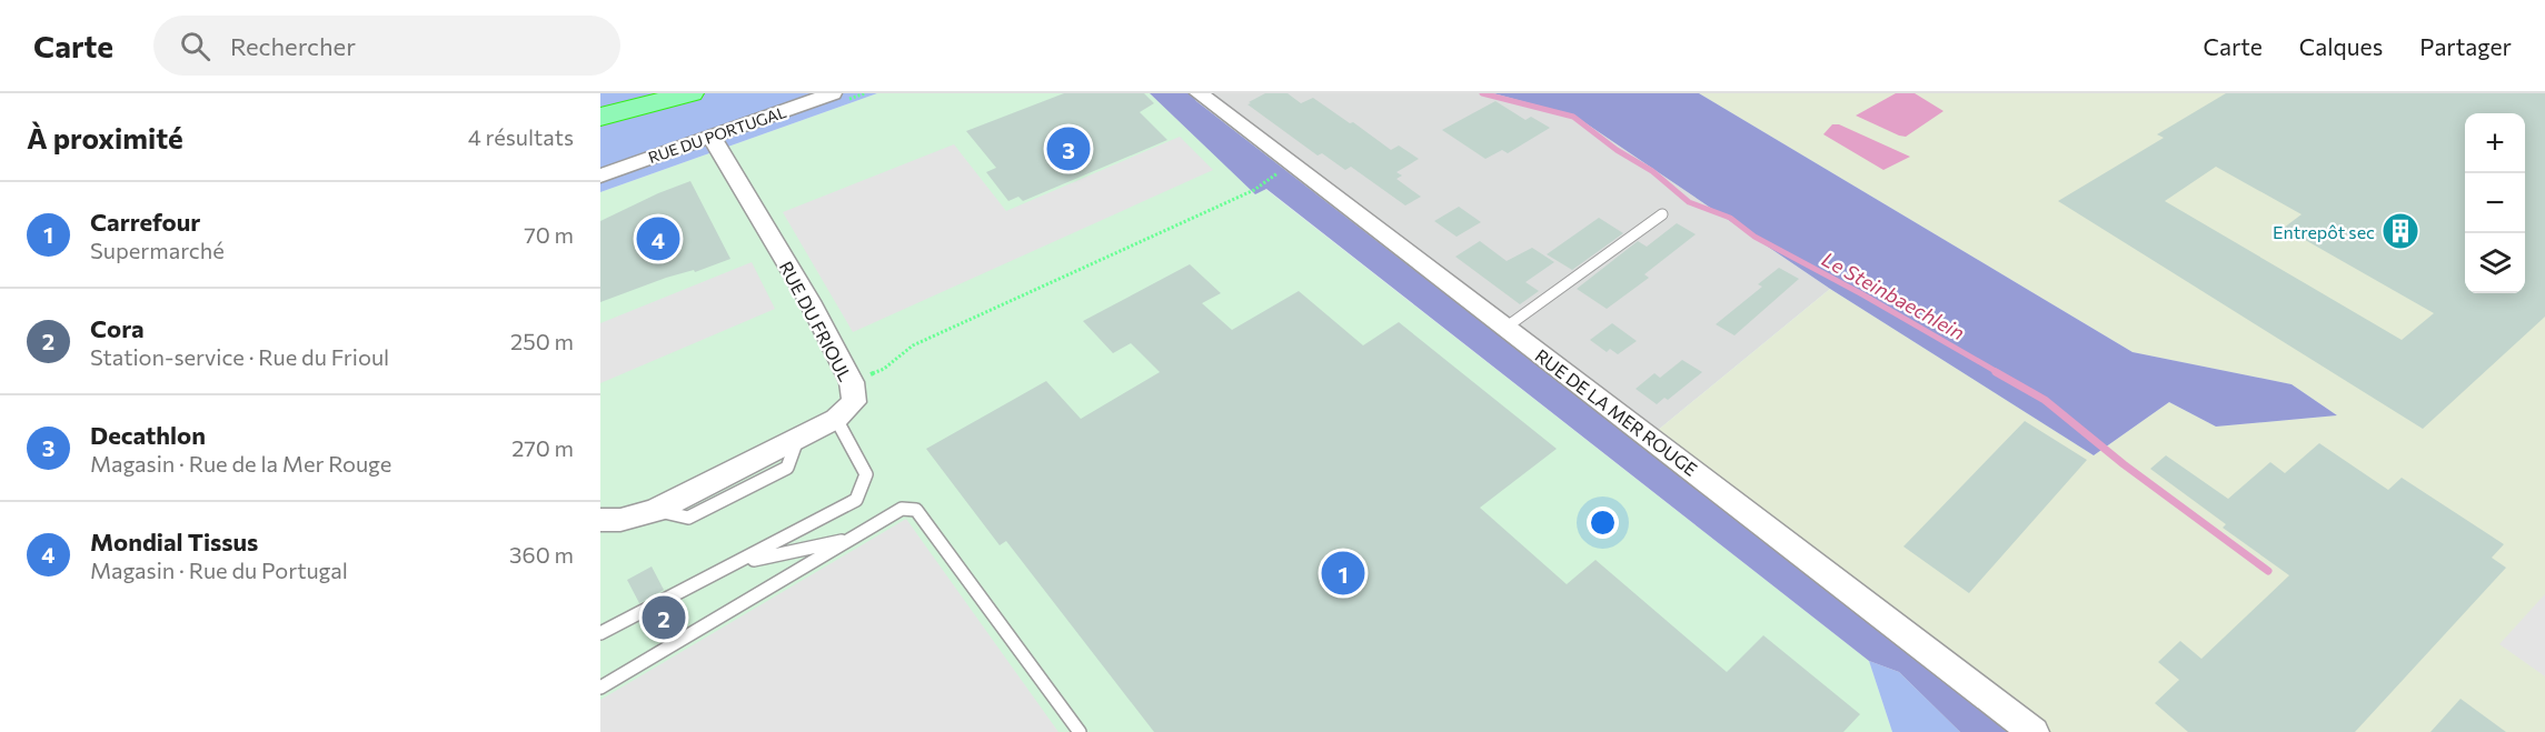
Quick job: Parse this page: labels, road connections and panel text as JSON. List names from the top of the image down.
{
  "streets": {
    "street": ["RUE DU PORTUGAL", "RUE DU FRIOUL", "RUE DE LA MER ROUGE"]
  },
  "crossings": [
    ["RUE DU PORTUGAL", "RUE DU FRIOUL"]
  ],
  "water": ["Le Steinbaechlein"],
  "places": {
    "building": ["Entrepôt sec"]
  },
  "page": {
    "header": "Carte",
    "search": "Rechercher",
    "nav": ["Carte", "Calques", "Partager"],
    "heading": ["À proximité", "4 résultats"],
    "map_buttons": ["+", "−"],
    "pins": [
      "3",
      "4",
      "1",
      "2"
    ],
    "list": [
      {
        "mark": "1",
        "name": "Carrefour",
        "note": "Supermarché",
        "value": "70 m"
      },
      {
        "mark": "2",
        "name": "Cora",
        "note": "Station-service · Rue du Frioul",
        "value": "250 m"
      },
      {
        "mark": "3",
        "name": "Decathlon",
        "note": "Magasin · Rue de la Mer Rouge",
        "value": "270 m"
      },
      {
        "mark": "4",
        "name": "Mondial Tissus",
        "note": "Magasin · Rue du Portugal",
        "value": "360 m"
      }
    ]
  }
}
